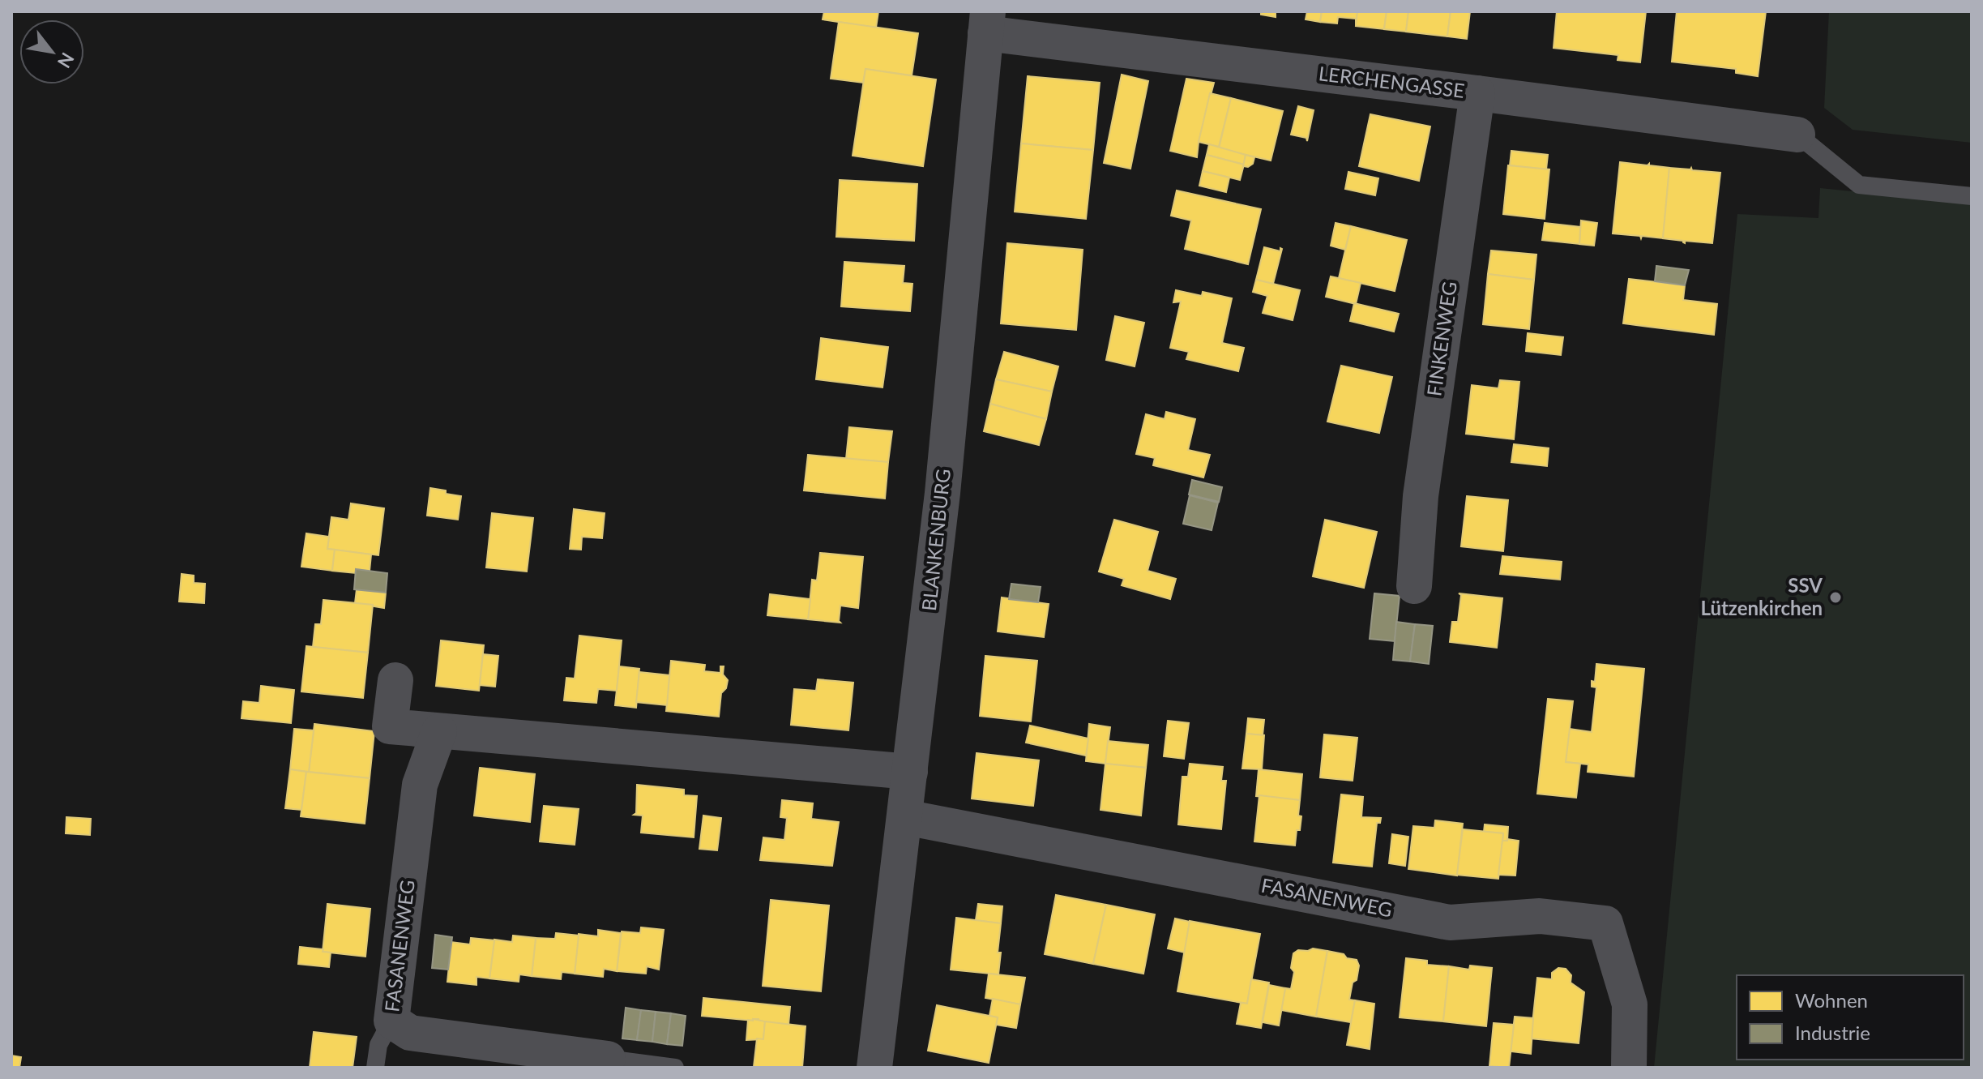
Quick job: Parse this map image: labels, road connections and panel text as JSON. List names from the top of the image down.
{
  "streets": {
    "street": [
      "LERCHENGASSE",
      "FINKENWEG",
      "BLANKENBURG",
      "FASANENWEG"
    ]
  },
  "crossings": [
    ["LERCHENGASSE", "FINKENWEG"],
    ["LERCHENGASSE", "BLANKENBURG"],
    ["BLANKENBURG", "FASANENWEG"]
  ],
  "places": ["SSV Lützenkirchen"],
  "legend": ["Wohnen", "Industrie"],
  "north": "bottom right"
}
